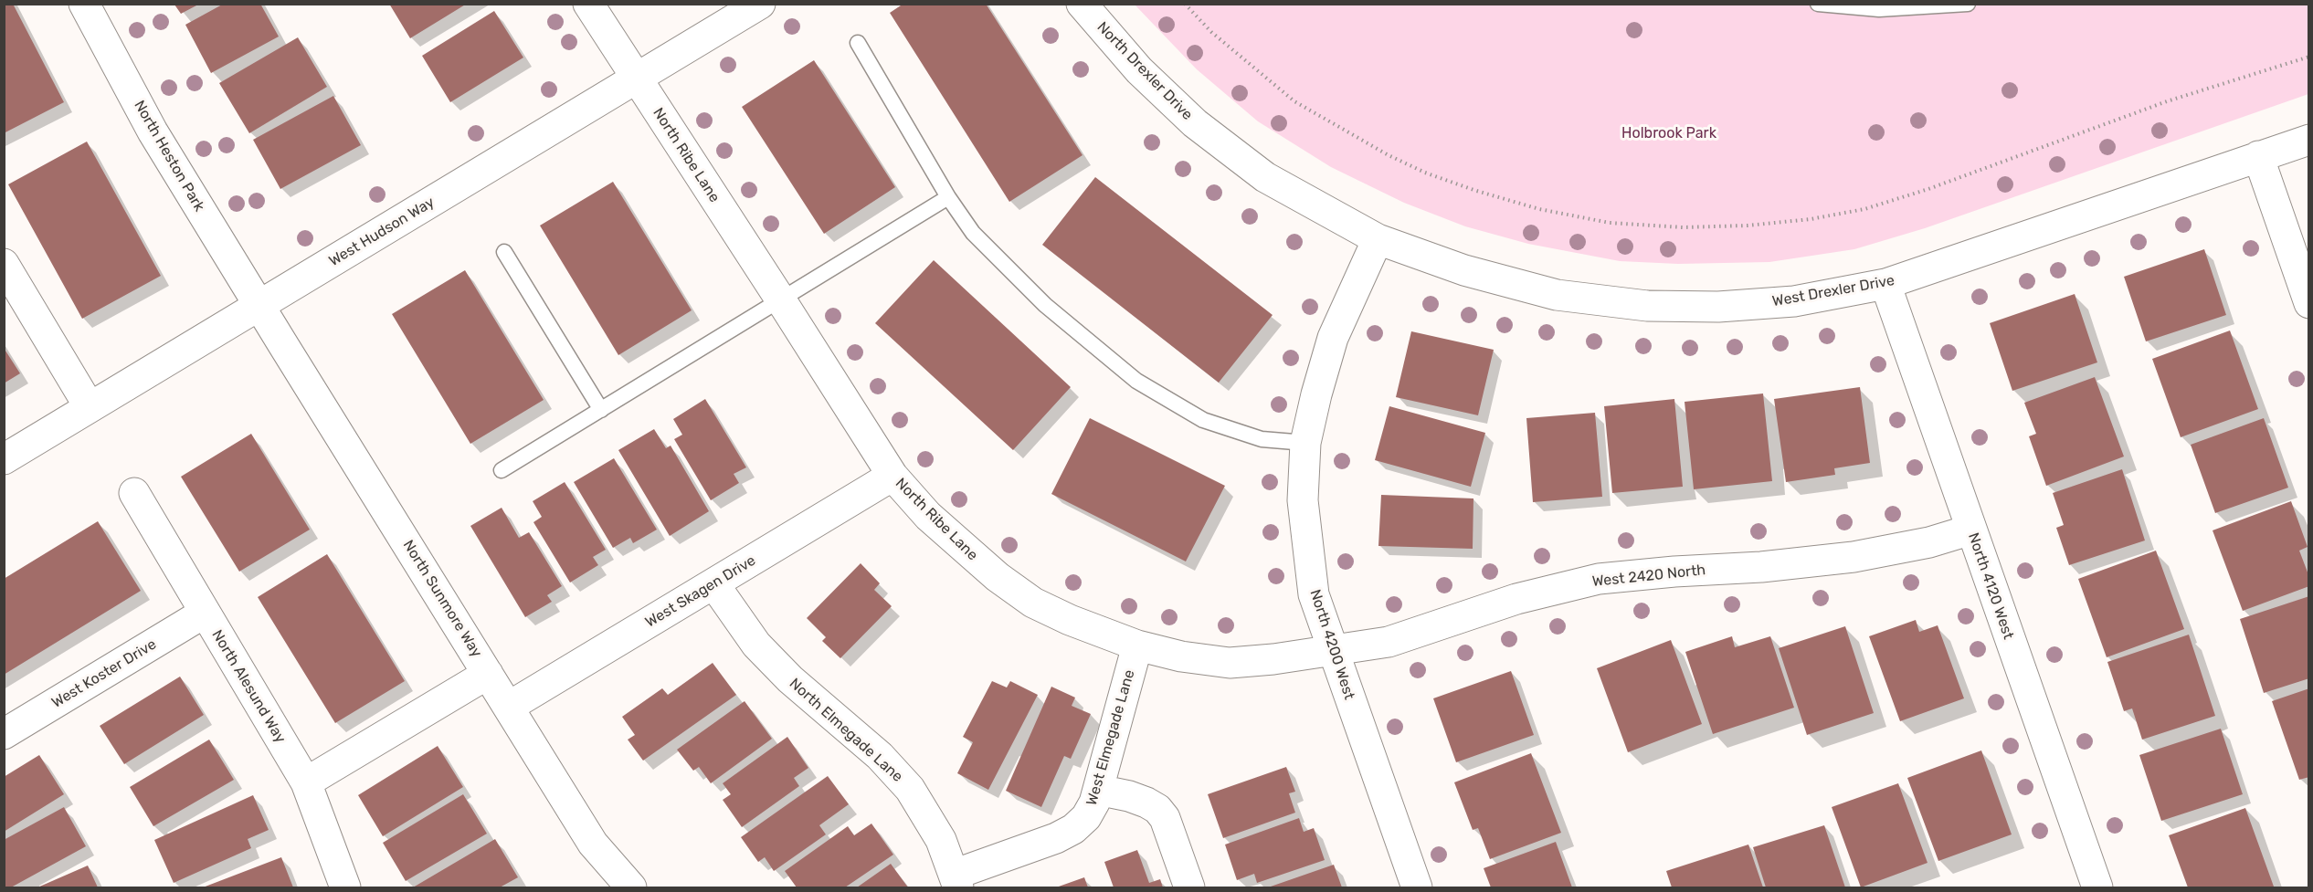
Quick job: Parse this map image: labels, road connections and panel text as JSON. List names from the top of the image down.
{
  "streets": {
    "street": [
      "North Drexler Drive",
      "North Ribe Lane",
      "North Heston Park",
      "West Hudson Way",
      "West Drexler Drive",
      "West 2420 North",
      "North 4120 West",
      "West Skagen Drive",
      "North Sunmore Way",
      "North 4200 West",
      "West Koster Drive",
      "North Alesund Way",
      "North Elmegade Lane",
      "West Elmegade Lane"
    ]
  },
  "crossings": [
    ["North Drexler Drive", "West Drexler Drive"],
    ["North Drexler Drive", "North 4200 West"],
    ["North Ribe Lane", "West Hudson Way"],
    ["North Ribe Lane", "West 2420 North"],
    ["North Ribe Lane", "West Skagen Drive"],
    ["North Ribe Lane", "North 4200 West"],
    ["North Ribe Lane", "West Elmegade Lane"],
    ["North Heston Park", "West Hudson Way"],
    ["North Heston Park", "North Sunmore Way"],
    ["West Hudson Way", "North Sunmore Way"],
    ["West Drexler Drive", "North 4120 West"],
    ["West Drexler Drive", "North 4200 West"],
    ["West 2420 North", "North 4120 West"],
    ["West 2420 North", "North 4200 West"],
    ["West Skagen Drive", "North Sunmore Way"],
    ["West Skagen Drive", "North Elmegade Lane"],
    ["West Koster Drive", "North Alesund Way"],
    ["North Elmegade Lane", "West Elmegade Lane"]
  ],
  "parks": ["Holbrook Park"]
}
